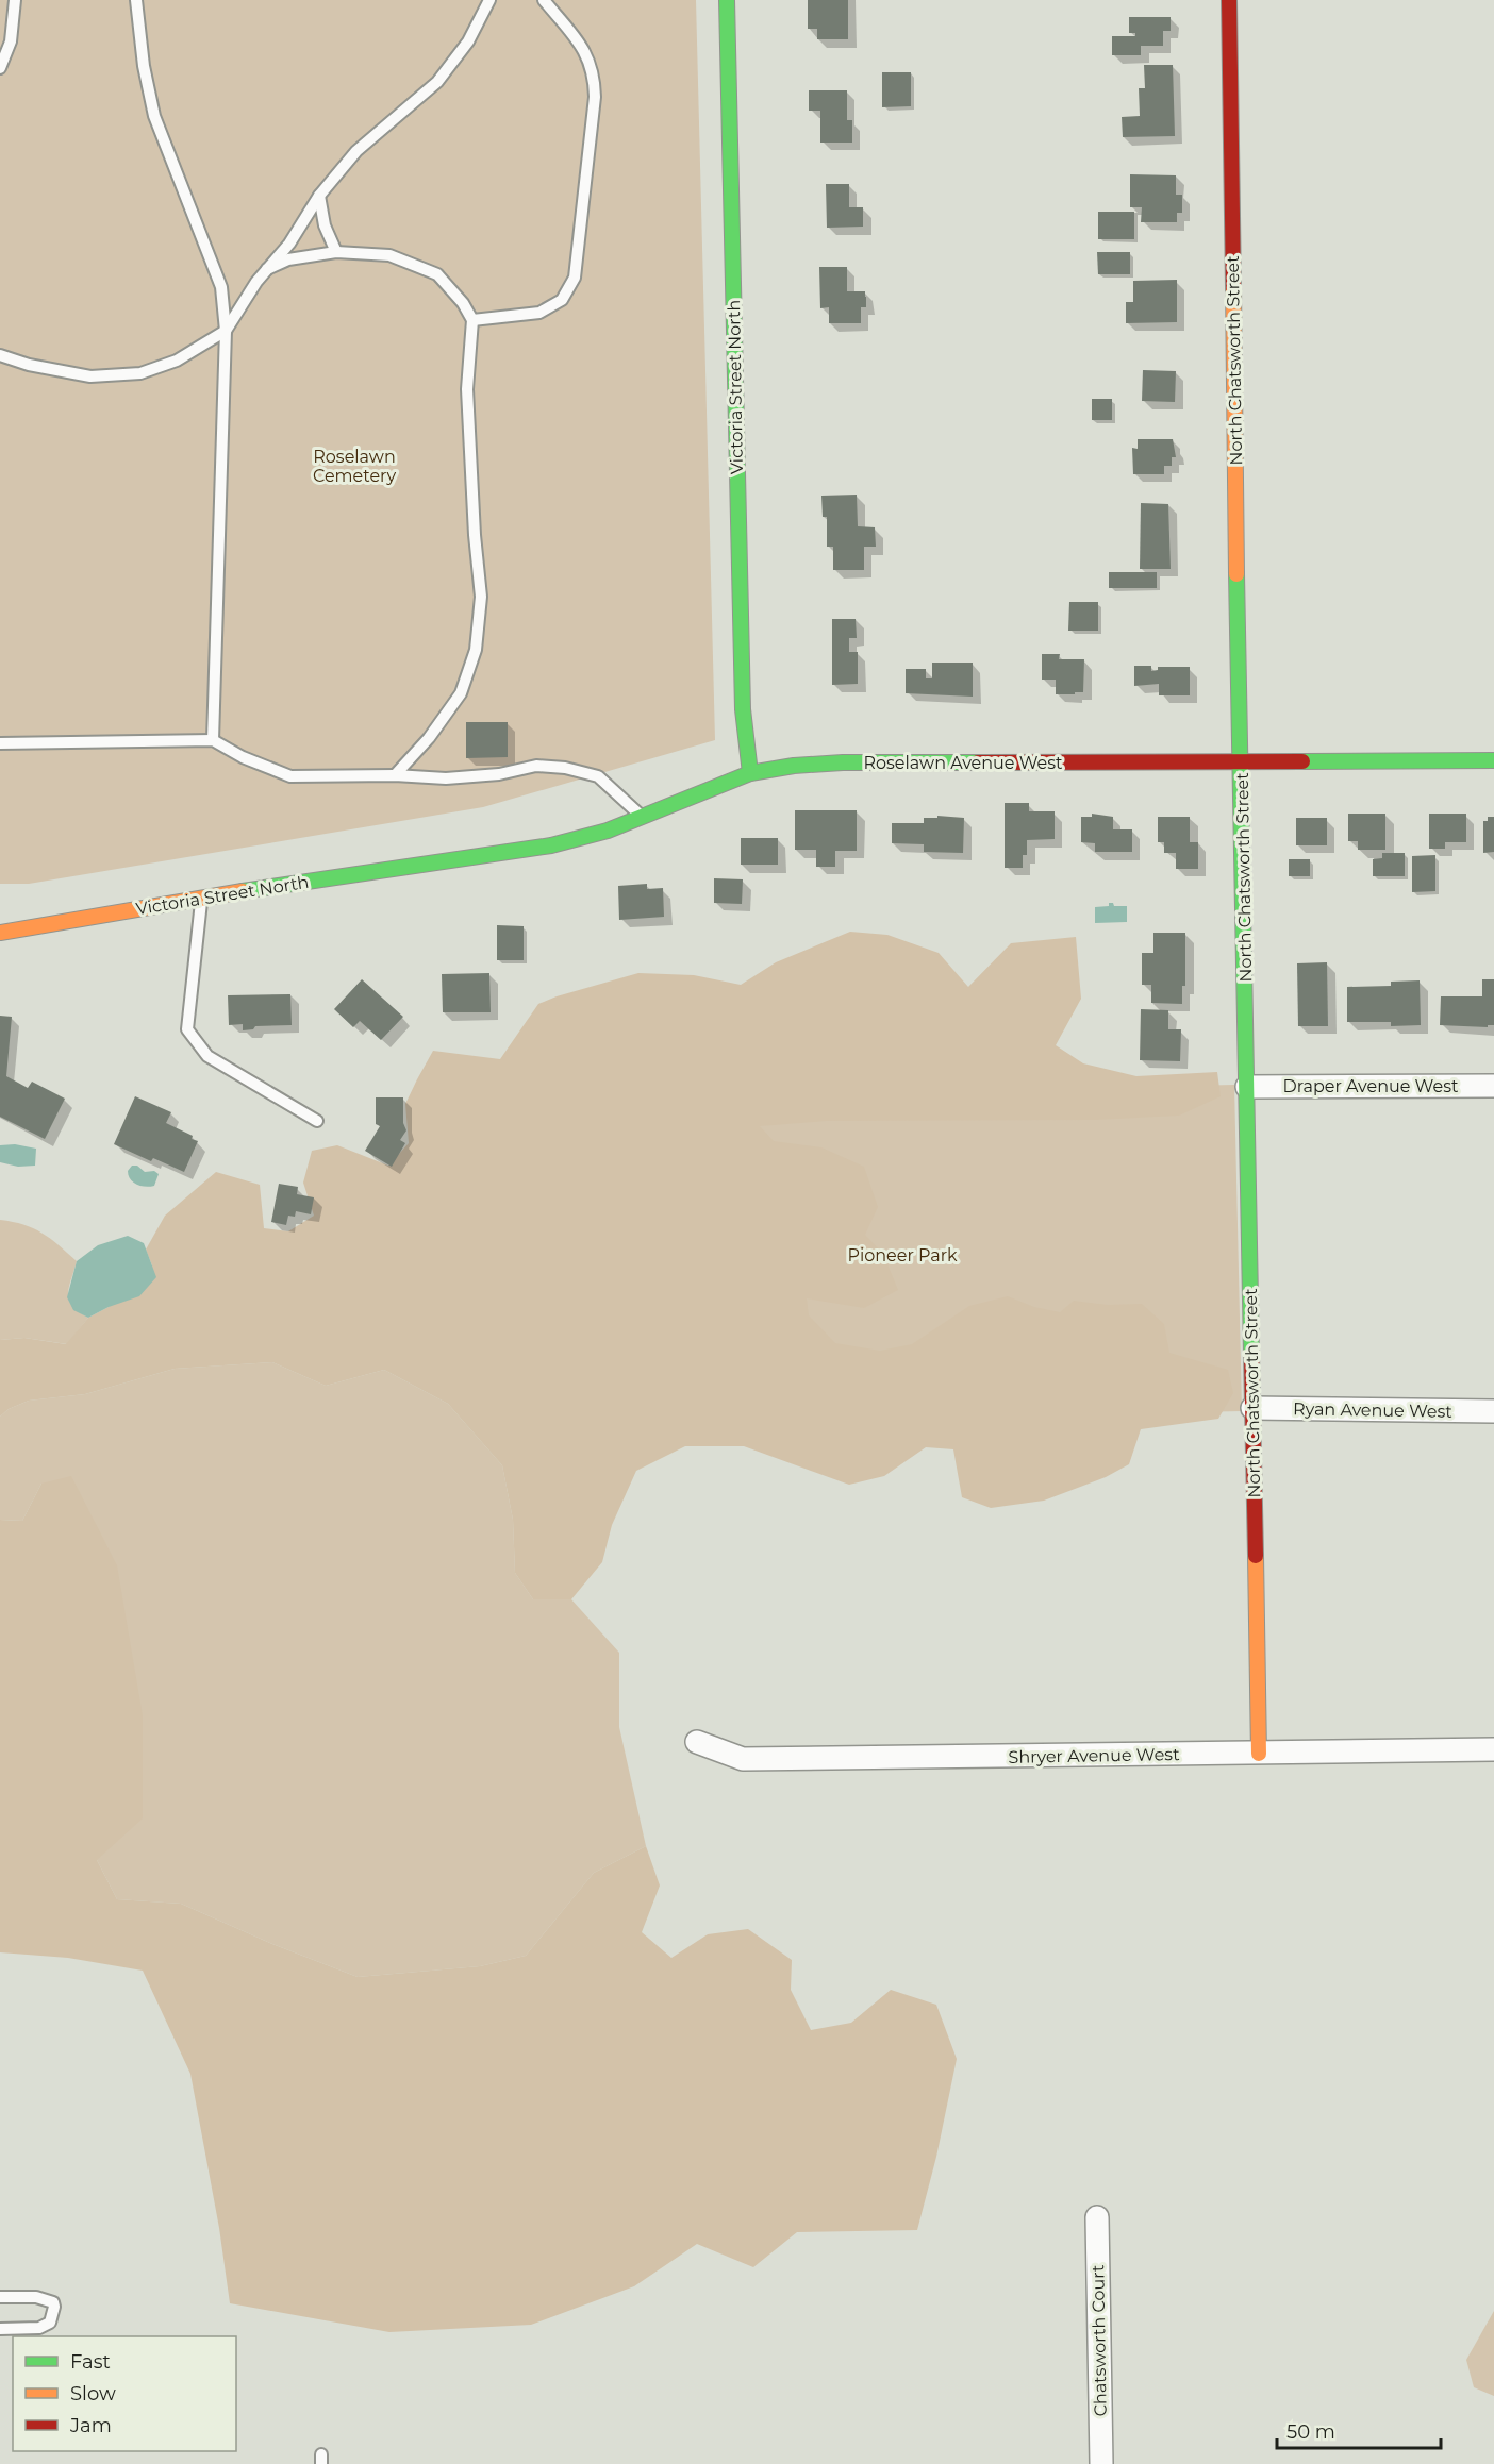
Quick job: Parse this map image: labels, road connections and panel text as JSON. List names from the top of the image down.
{
  "streets": {
    "street": [
      "North Chatsworth Street",
      "Victoria Street North",
      "Roselawn Avenue West",
      "Draper Avenue West",
      "Ryan Avenue West",
      "Shryer Avenue West",
      "Chatsworth Court"
    ]
  },
  "crossings": [
    ["North Chatsworth Street", "Roselawn Avenue West"],
    ["North Chatsworth Street", "Draper Avenue West"],
    ["North Chatsworth Street", "Ryan Avenue West"],
    ["North Chatsworth Street", "Shryer Avenue West"],
    ["Victoria Street North", "Roselawn Avenue West"]
  ],
  "parks": ["Roselawn Cemetery", "Pioneer Park"],
  "legend": ["Fast", "Slow", "Jam"],
  "scale_bar": "50 m"
}
